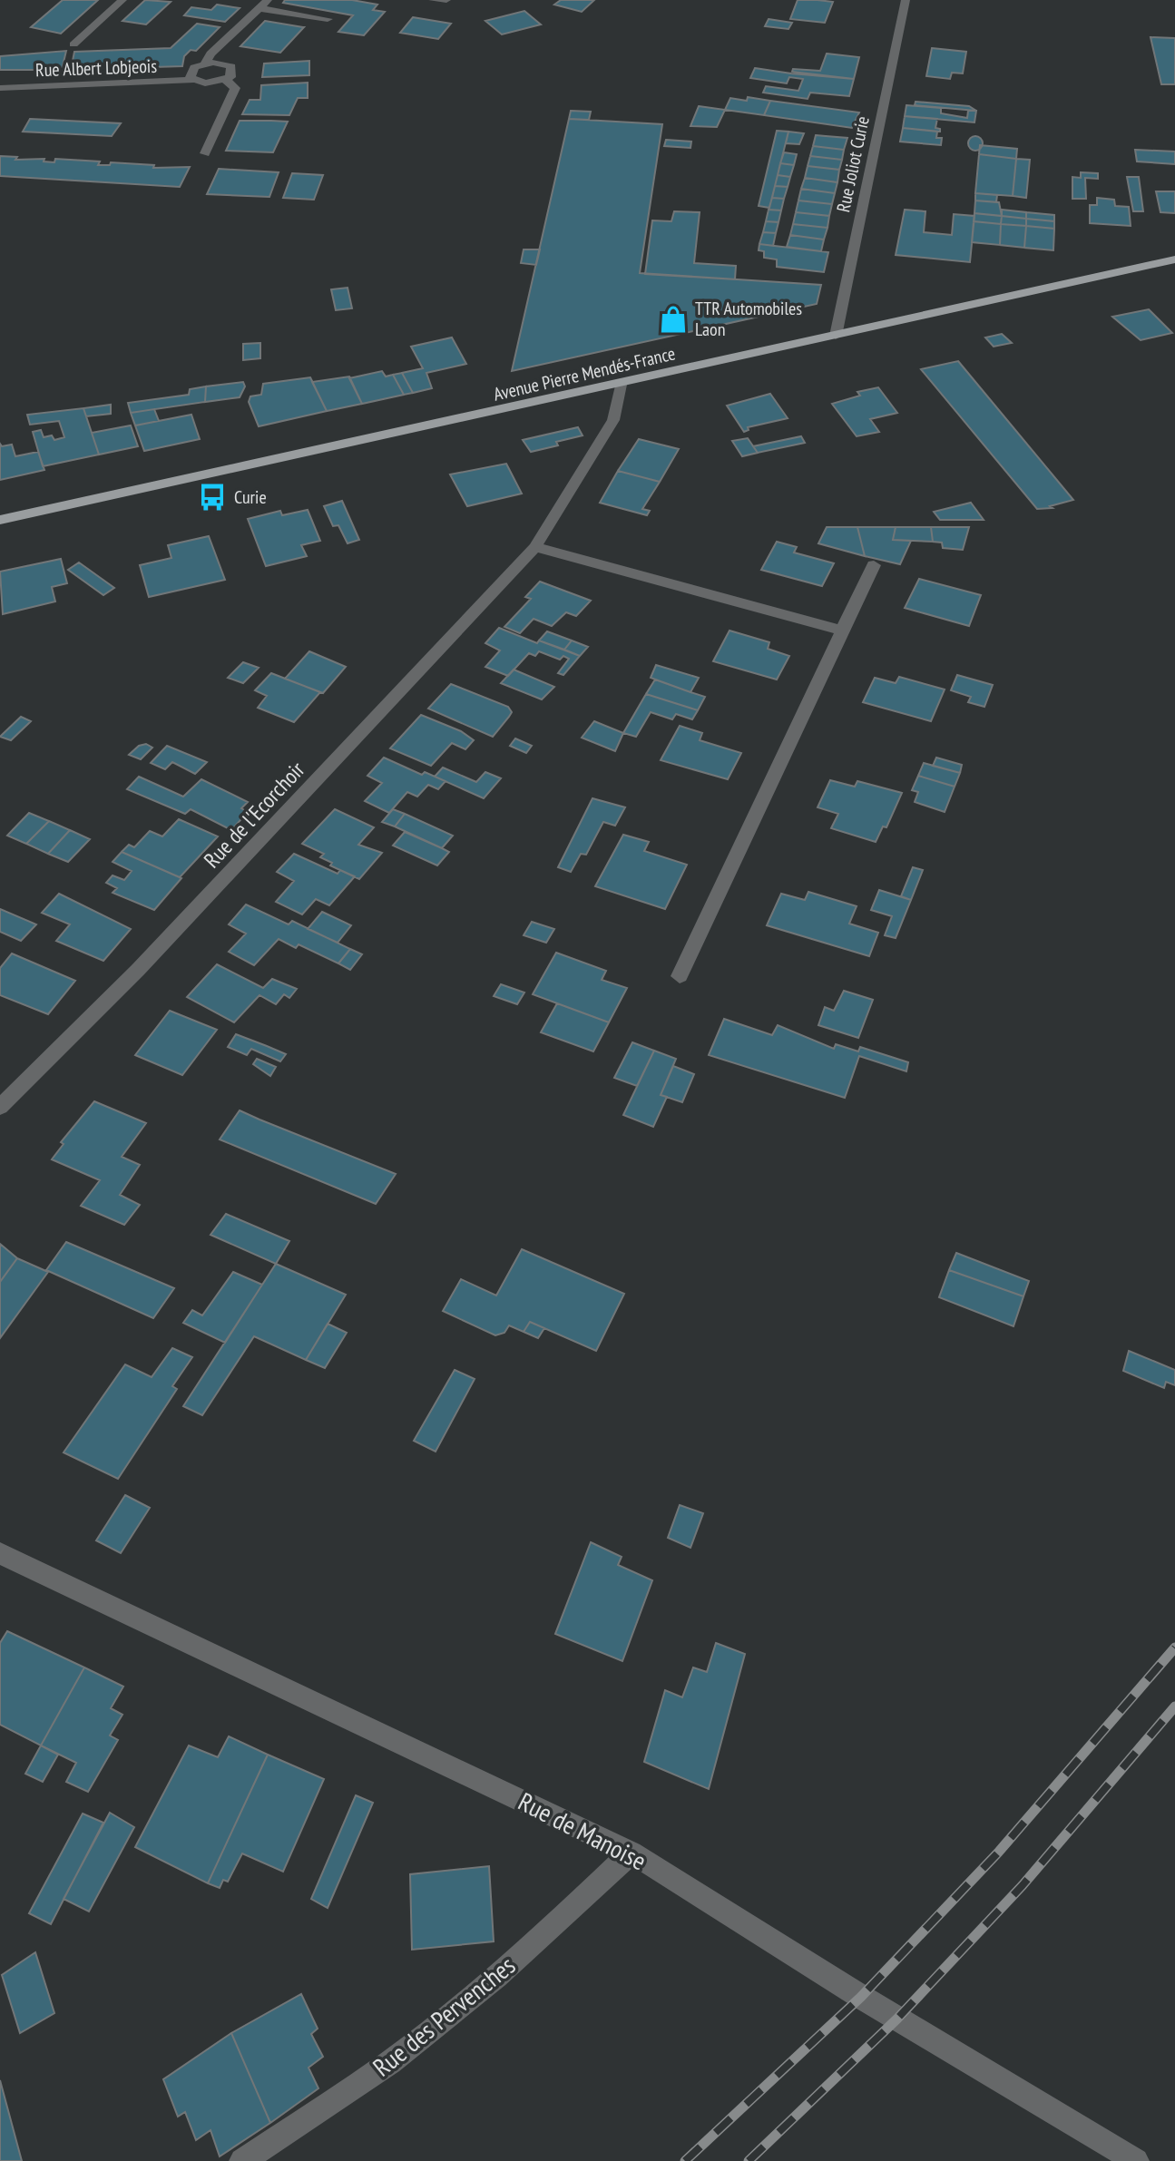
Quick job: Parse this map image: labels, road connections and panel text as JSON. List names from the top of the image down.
{
  "streets": {
    "main road": ["Avenue Pierre Mendés-France"],
    "street": [
      "Rue Albert Lobjeois",
      "Rue Joliot Curie",
      "Rue de l'Ecorchoir",
      "Rue de Manoise",
      "Rue des Pervenches"
    ]
  },
  "crossings": [
    ["Rue Joliot Curie", "Avenue Pierre Mendés-France"],
    ["Avenue Pierre Mendés-France", "Rue de l'Ecorchoir"],
    ["Rue de Manoise", "Rue des Pervenches"]
  ],
  "places": {
    "shop": ["TTR Automobiles Laon"],
    "bus stop": ["Curie"]
  }
}
